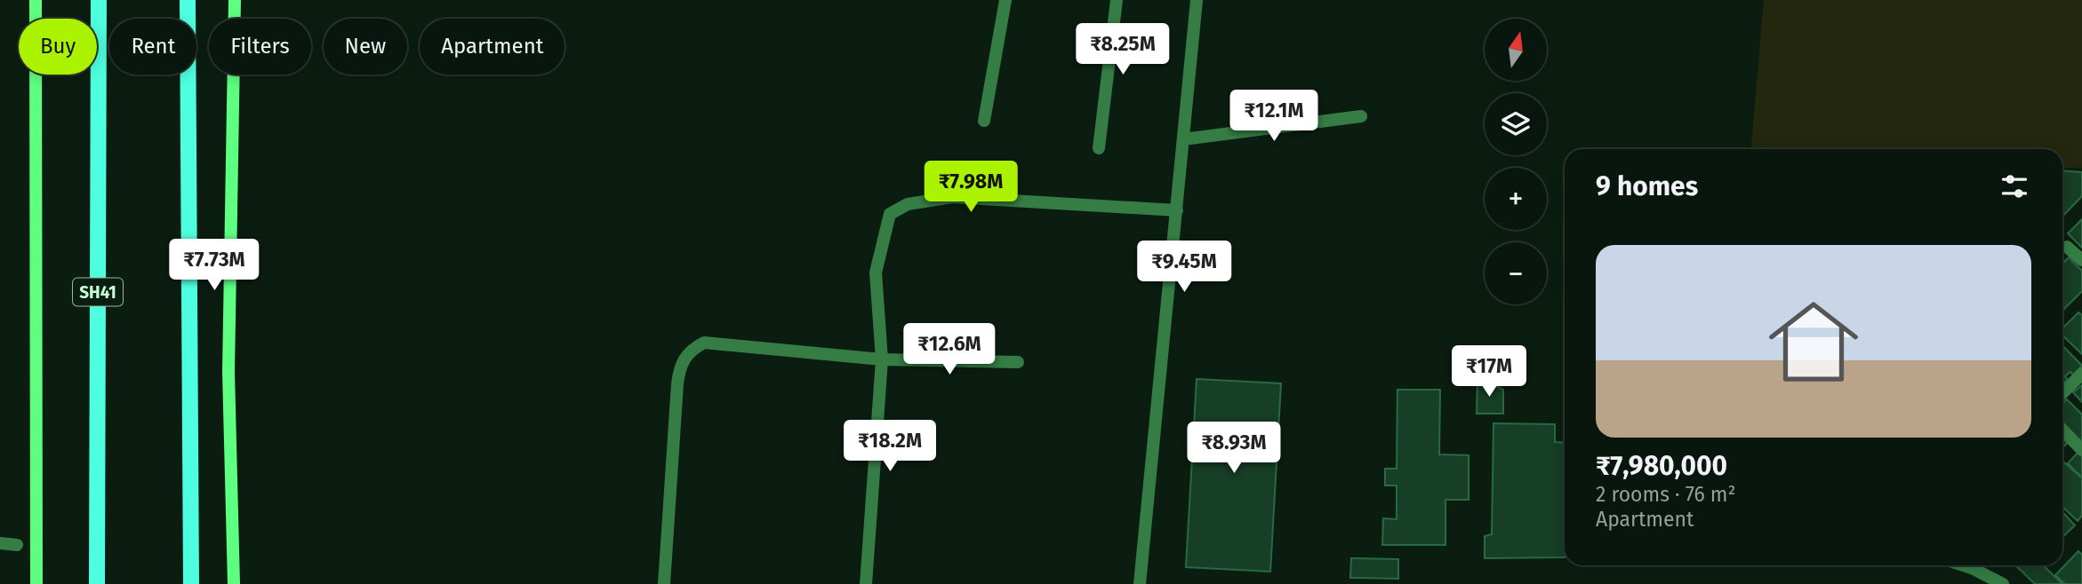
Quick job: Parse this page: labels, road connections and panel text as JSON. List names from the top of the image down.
{
  "streets": {
    "main road": ["SH41"]
  },
  "north": "top",
  "page": {
    "map_buttons": ["+", "−"],
    "chip": [
      "Buy",
      "Rent",
      "Filters",
      "New",
      "Apartment"
    ],
    "price": [
      "₹8.25M",
      "₹12.1M",
      "₹7.98M",
      "₹7.73M",
      "₹9.45M",
      "₹12.6M",
      "₹17M",
      "₹18.2M",
      "₹8.93M"
    ],
    "heading": "9 homes",
    "list": [
      {
        "name": "₹7,980,000",
        "note": "2 rooms · 76 m² · Apartment"
      }
    ]
  }
}
